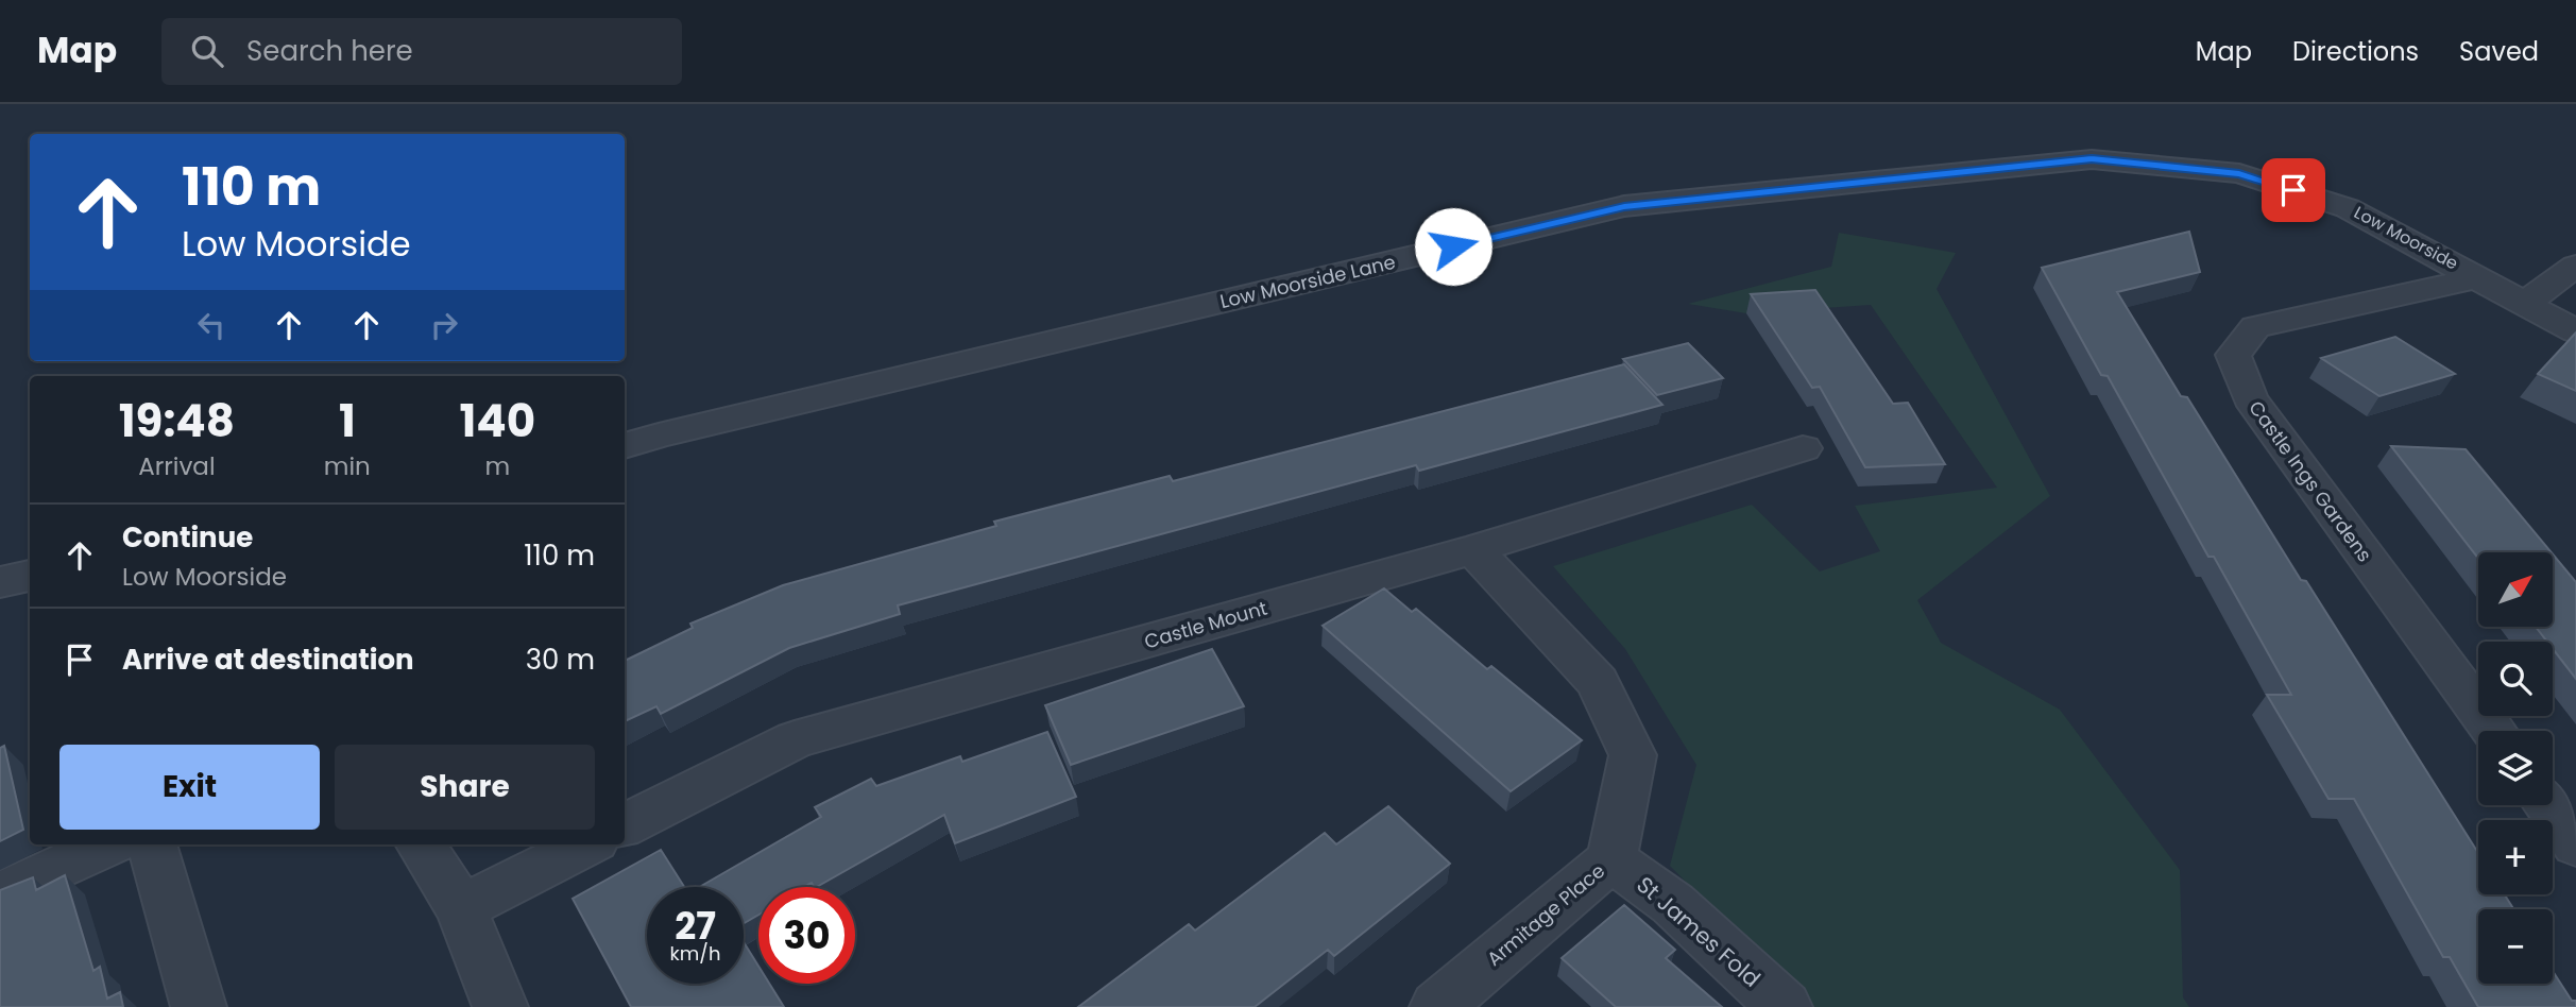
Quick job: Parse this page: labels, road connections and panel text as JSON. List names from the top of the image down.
{
  "streets": {
    "street": [
      "Low Moorside",
      "Low Moorside Lane",
      "Castle Ings Gardens",
      "Castle Mount",
      "Armitage Place",
      "St James Fold"
    ]
  },
  "crossings": [
    ["Low Moorside", "Low Moorside Lane"],
    ["Low Moorside", "Castle Ings Gardens"],
    ["Castle Mount", "Armitage Place"],
    ["Armitage Place", "St James Fold"]
  ],
  "north": "top right",
  "page": {
    "header": "Map",
    "search": "Search here",
    "nav": ["Map", "Directions", "Saved"],
    "turn": ["110 m", "Low Moorside"],
    "eta": [
      "19:48",
      "Arrival",
      "1",
      "min",
      "140",
      "m"
    ],
    "list": [
      {
        "name": "Continue",
        "note": "Low Moorside",
        "value": "110 m"
      },
      {
        "name": "Arrive at destination",
        "value": "30 m"
      }
    ],
    "map_buttons": ["+", "−"],
    "buttons": ["Exit", "Share"],
    "speed": "27 km/h",
    "limit": "30"
  }
}
